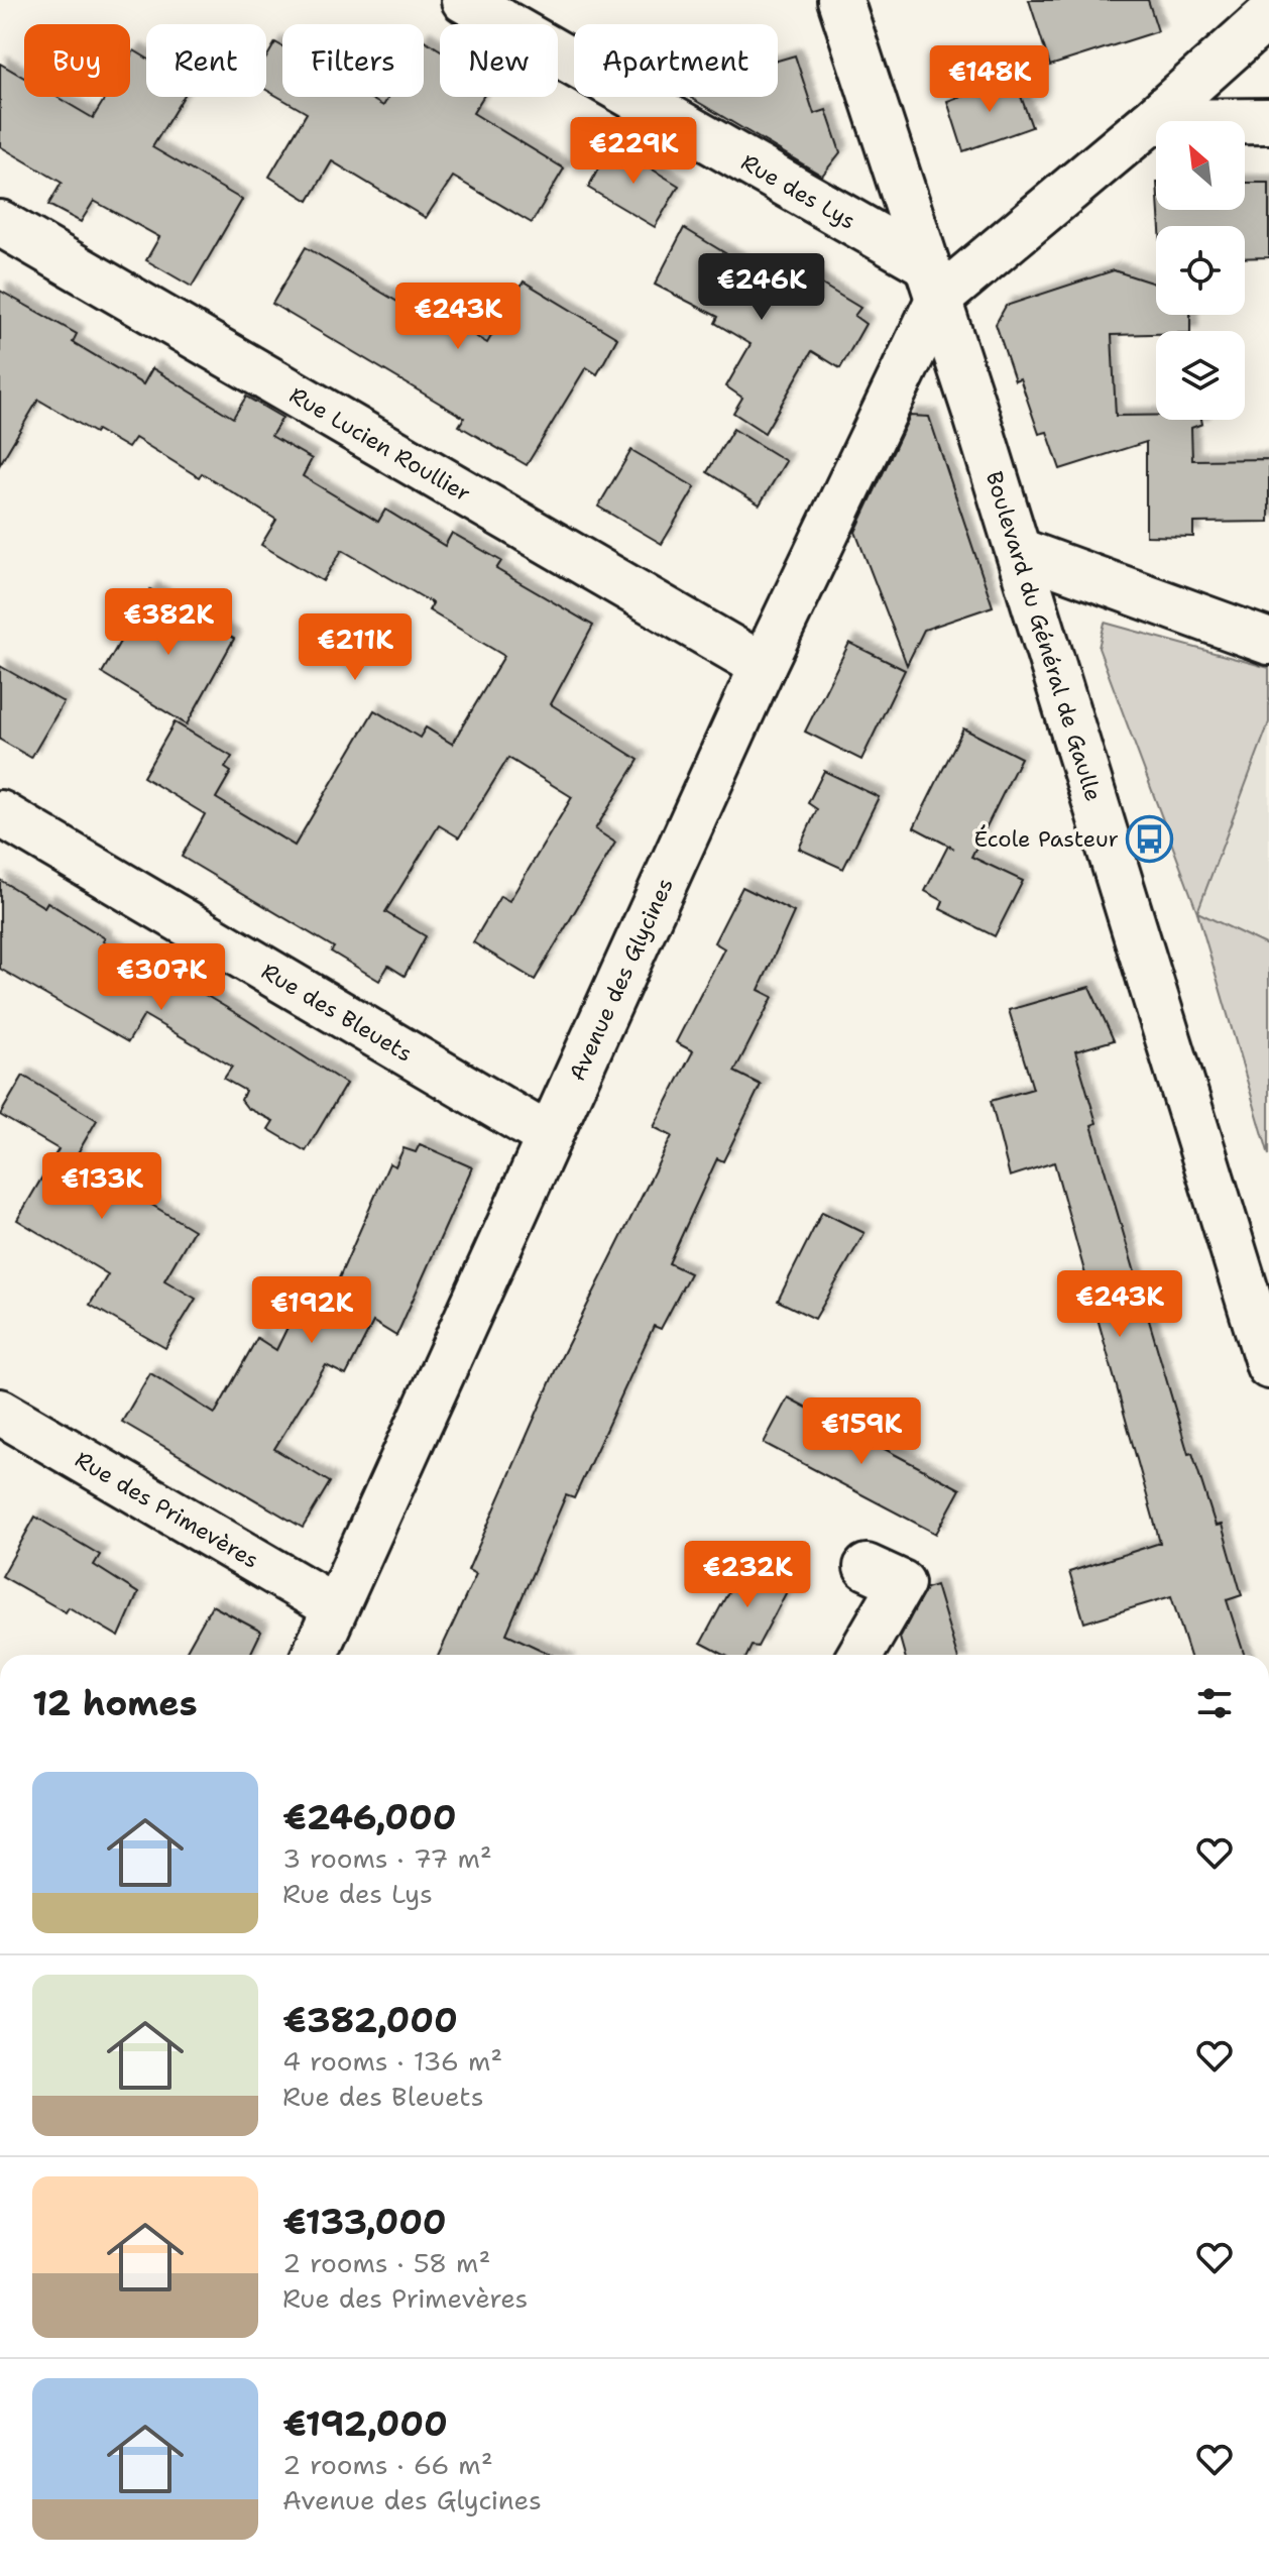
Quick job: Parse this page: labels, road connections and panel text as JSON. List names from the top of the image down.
{
  "streets": {
    "street": [
      "Rue des Lys",
      "Rue Lucien Roullier",
      "Boulevard du Général de Gaulle",
      "Avenue des Glycines",
      "Rue des Bleuets",
      "Rue des Primevères"
    ]
  },
  "crossings": [
    ["Rue des Lys", "Boulevard du Général de Gaulle"],
    ["Rue des Lys", "Avenue des Glycines"],
    ["Rue Lucien Roullier", "Avenue des Glycines"],
    ["Boulevard du Général de Gaulle", "Avenue des Glycines"],
    ["Avenue des Glycines", "Rue des Bleuets"],
    ["Avenue des Glycines", "Rue des Primevères"]
  ],
  "places": {
    "bus stop": ["École Pasteur"]
  },
  "north": "top left",
  "page": {
    "chip": [
      "Buy",
      "Rent",
      "Filters",
      "New",
      "Apartment"
    ],
    "price": [
      "€148K",
      "€229K",
      "€246K",
      "€243K",
      "€382K",
      "€211K",
      "€307K",
      "€133K",
      "€243K",
      "€192K",
      "€159K",
      "€232K"
    ],
    "heading": "12 homes",
    "list": [
      {
        "name": "€246,000",
        "note": "3 rooms · 77 m² · Rue des Lys"
      },
      {
        "name": "€382,000",
        "note": "4 rooms · 136 m² · Rue des Bleuets"
      },
      {
        "name": "€133,000",
        "note": "2 rooms · 58 m² · Rue des Primevères"
      },
      {
        "name": "€192,000",
        "note": "2 rooms · 66 m² · Avenue des Glycines"
      }
    ]
  }
}
